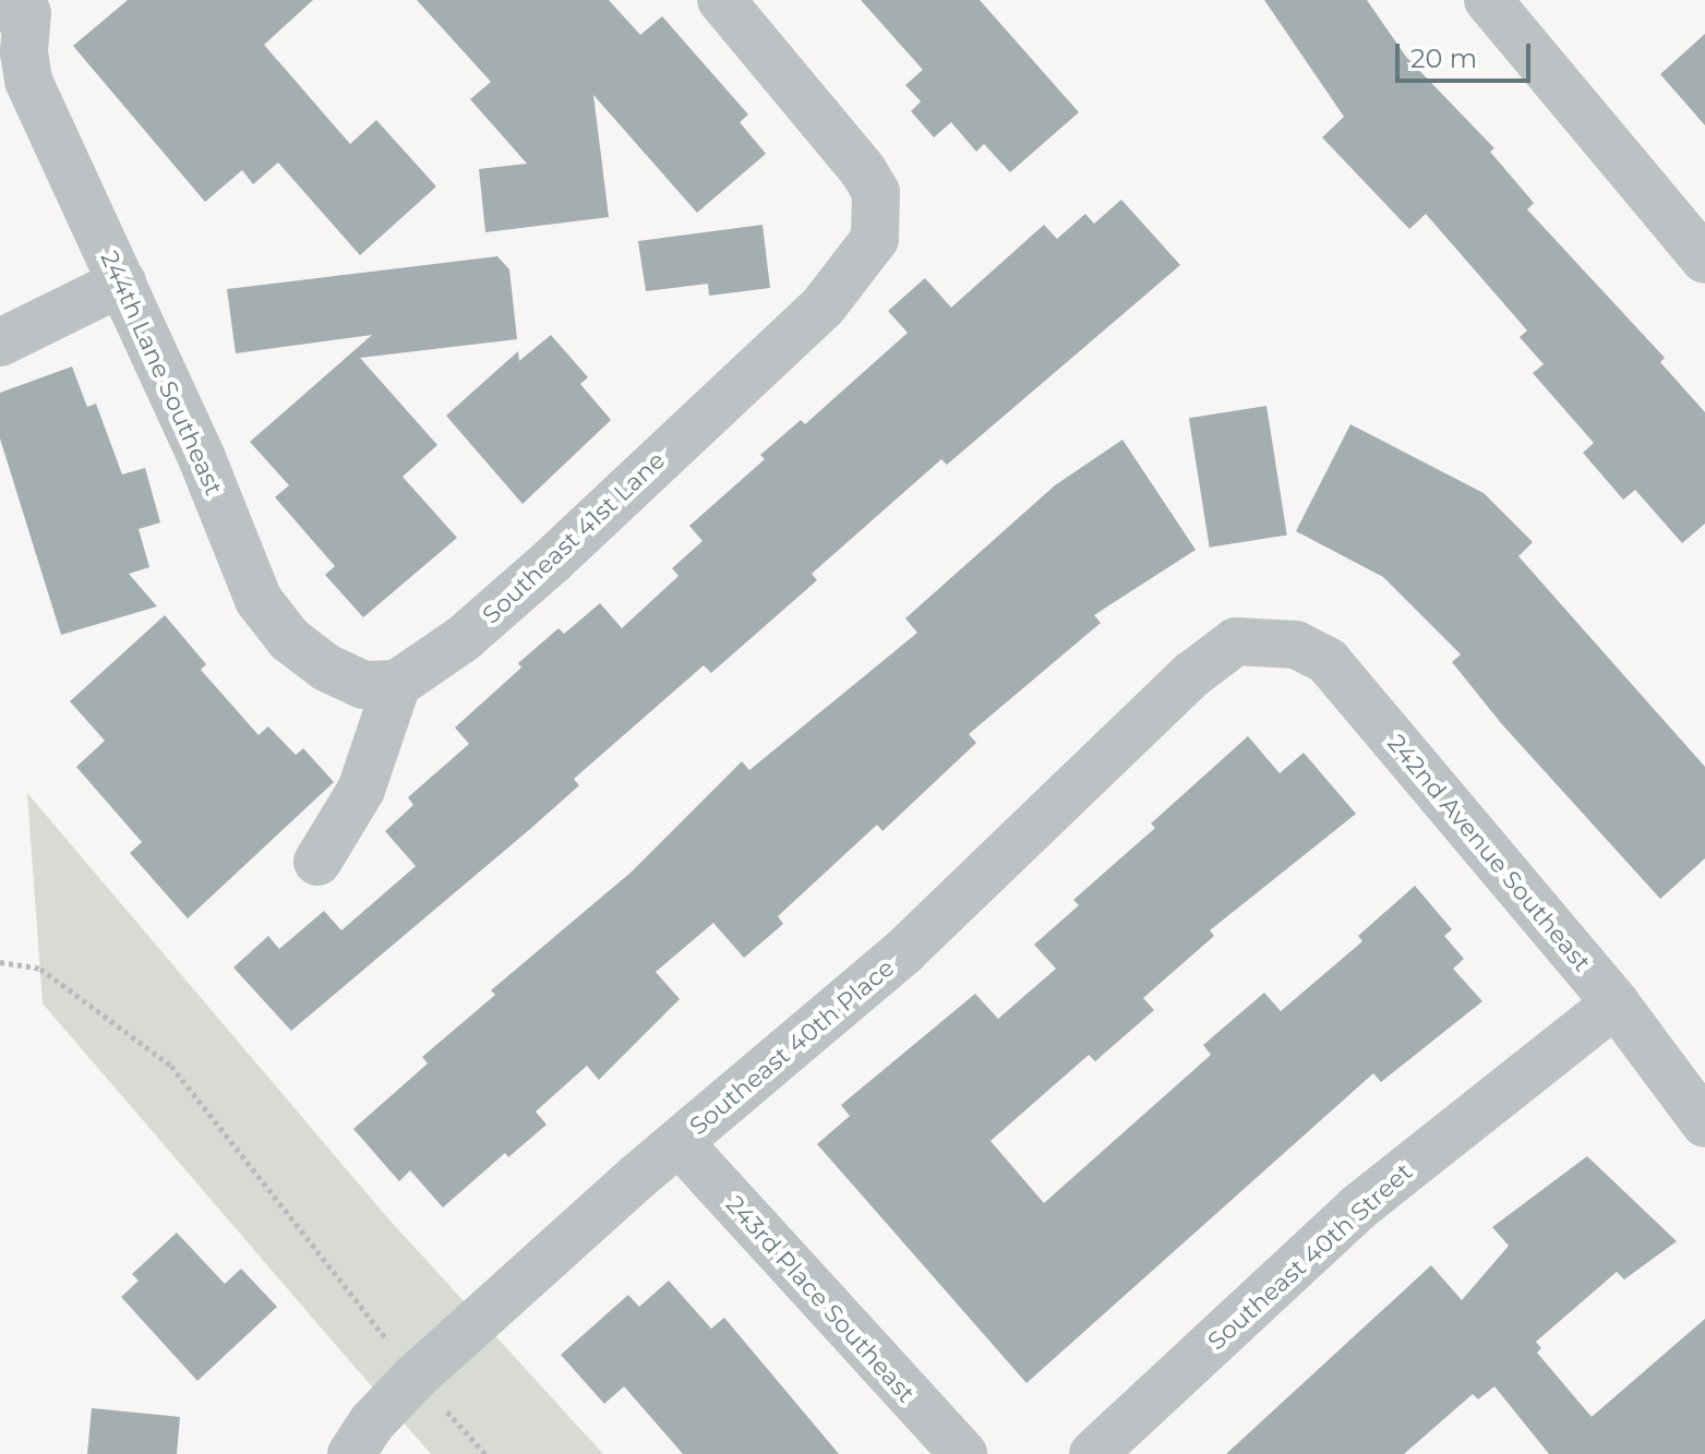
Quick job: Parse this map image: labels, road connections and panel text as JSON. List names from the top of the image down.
{
  "streets": {
    "street": [
      "244th Lane Southeast",
      "Southeast 41st Lane",
      "242nd Avenue Southeast",
      "Southeast 40th Place",
      "Southeast 40th Street",
      "243rd Place Southeast"
    ]
  },
  "crossings": [
    ["244th Lane Southeast", "Southeast 41st Lane"],
    ["242nd Avenue Southeast", "Southeast 40th Place"],
    ["242nd Avenue Southeast", "Southeast 40th Street"],
    ["Southeast 40th Place", "243rd Place Southeast"]
  ],
  "scale_bar": "20 m"
}
